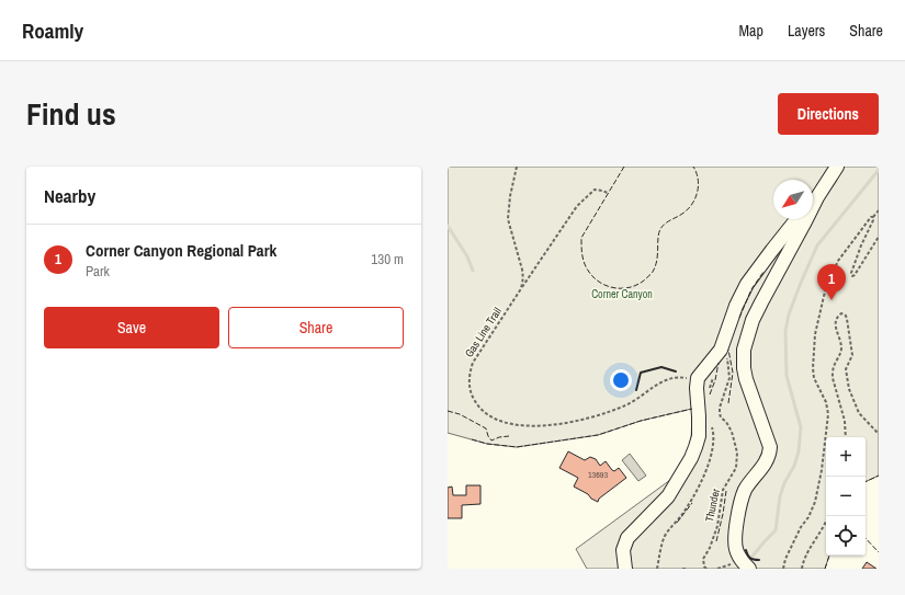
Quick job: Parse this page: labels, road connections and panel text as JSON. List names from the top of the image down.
{
  "streets": {
    "path": ["Gas Line Trail", "Thunder"]
  },
  "parks": ["Corner Canyon"],
  "house_numbers": ["13693"],
  "north": "bottom left",
  "page": {
    "header": "Roamly",
    "nav": ["Map", "Layers", "Share"],
    "title": "Find us",
    "buttons": [
      "Directions",
      ["Save", "Share"]
    ],
    "heading": "Nearby",
    "list": [
      {
        "mark": "1",
        "name": "Corner Canyon Regional Park",
        "note": "Park",
        "value": "130 m"
      }
    ],
    "pins": "1",
    "map_buttons": ["+", "−"]
  }
}
